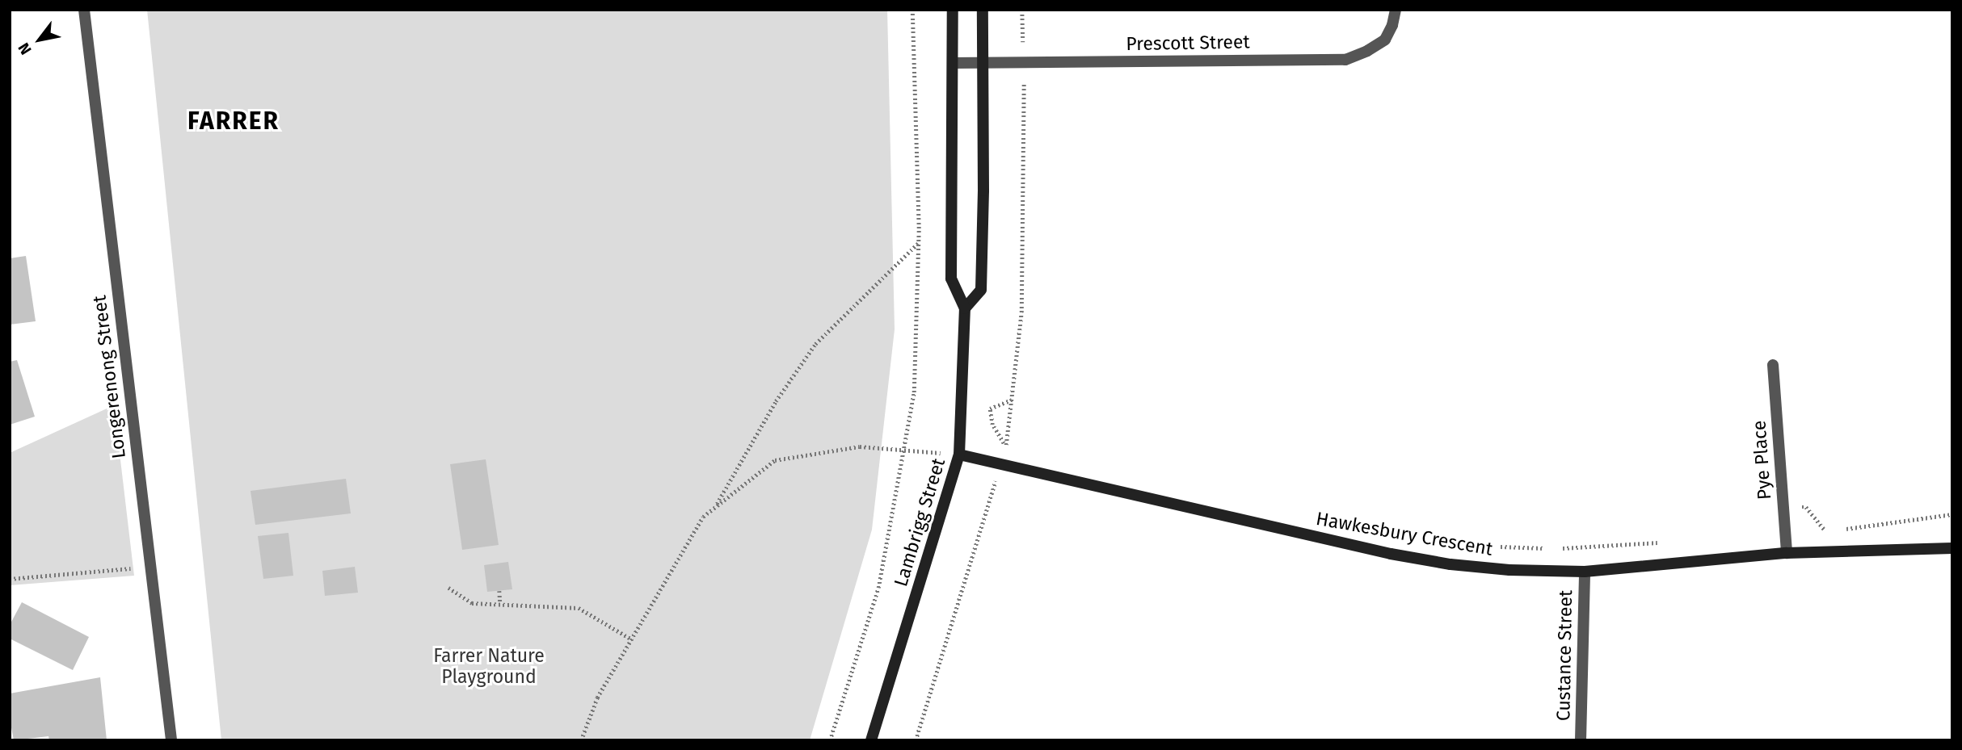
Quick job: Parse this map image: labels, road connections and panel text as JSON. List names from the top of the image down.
{
  "streets": {
    "street": [
      "Prescott Street",
      "Longerenong Street",
      "Pye Place",
      "Lambrigg Street",
      "Hawkesbury Crescent",
      "Custance Street"
    ]
  },
  "crossings": [
    ["Prescott Street", "Lambrigg Street"],
    ["Pye Place", "Hawkesbury Crescent"],
    ["Lambrigg Street", "Hawkesbury Crescent"],
    ["Hawkesbury Crescent", "Custance Street"]
  ],
  "districts": ["FARRER"],
  "parks": ["Farrer Nature Playground"],
  "north": "bottom left"
}
